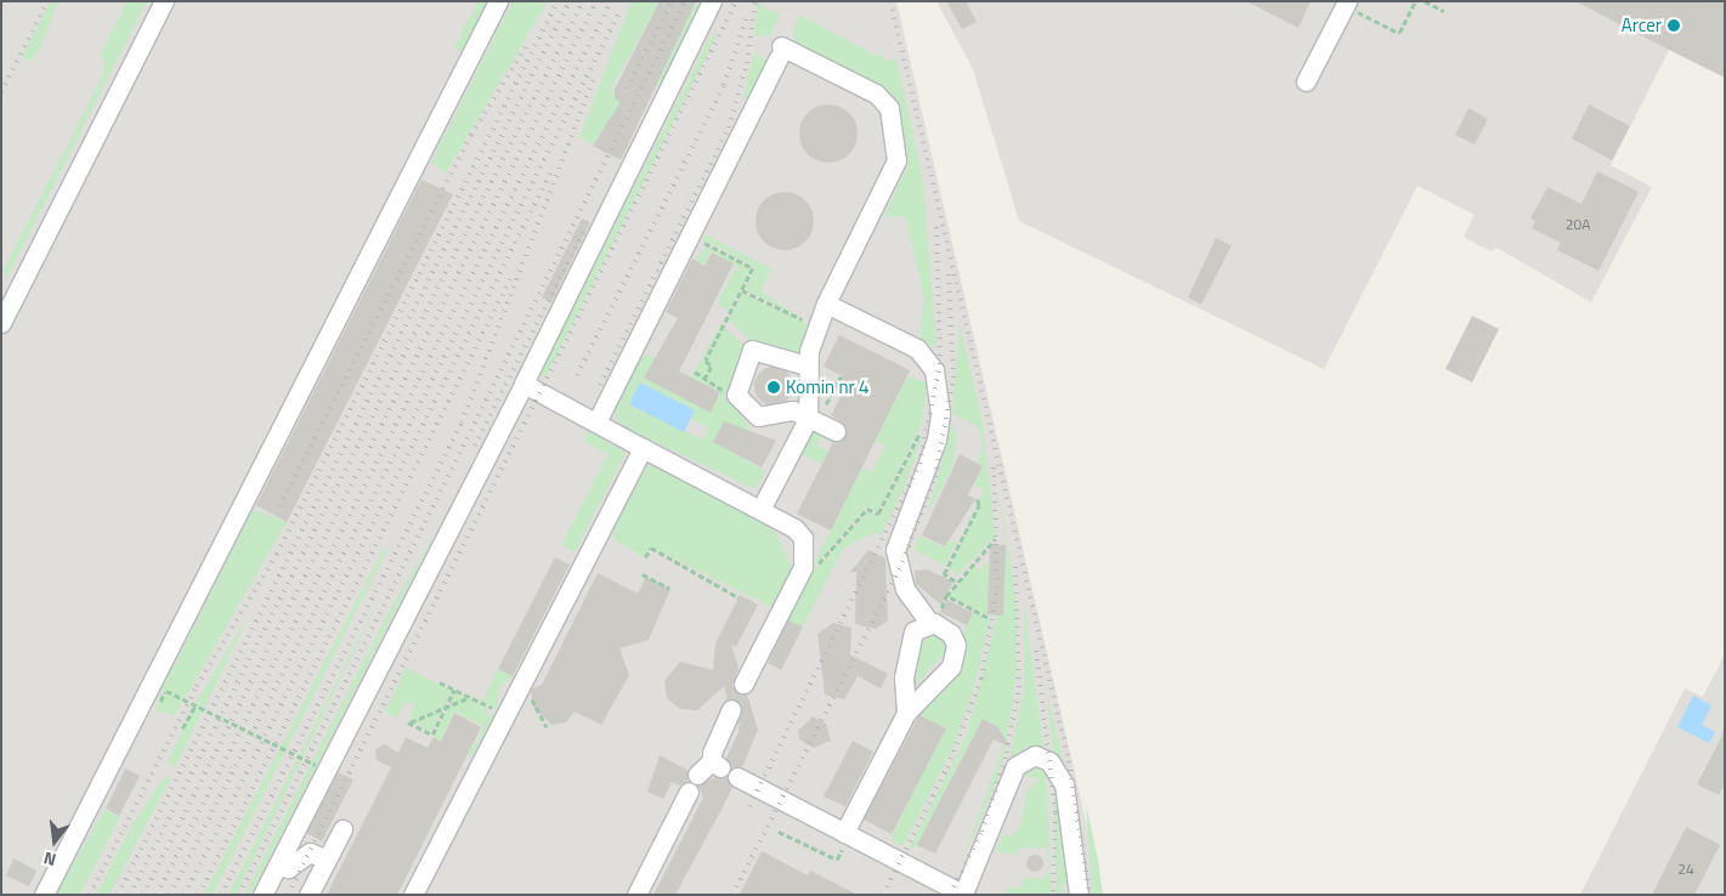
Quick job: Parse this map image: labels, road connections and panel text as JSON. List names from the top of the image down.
{
  "places": ["Arcer", "Komin nr 4"],
  "house_numbers": ["20A", "24"],
  "north": "bottom"
}
